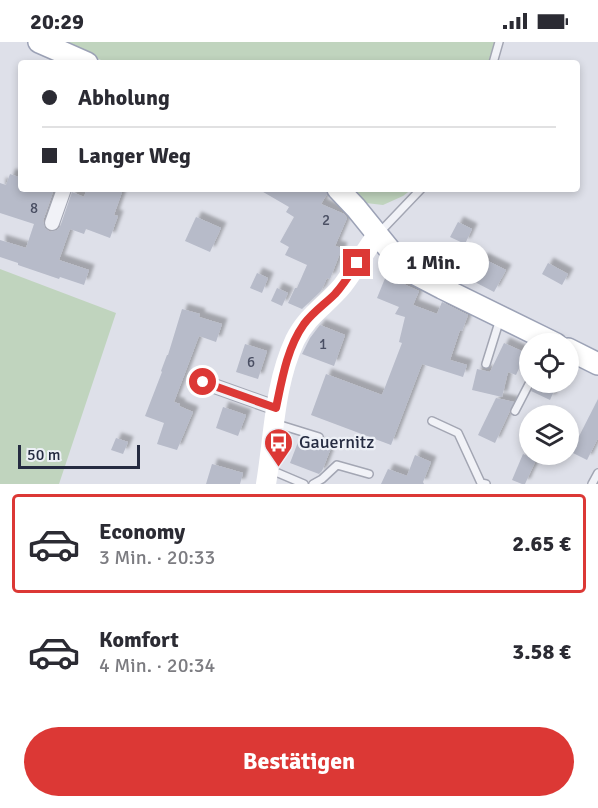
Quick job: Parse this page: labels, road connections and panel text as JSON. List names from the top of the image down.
{
  "places": {
    "bus stop": ["Gauernitz"]
  },
  "house_numbers": [
    "8",
    "2",
    "1",
    "6"
  ],
  "scale_bar": "50 m",
  "page": {
    "status": "20:29",
    "banner": ["Abholung", "Langer Weg"],
    "bubble": "1 Min.",
    "scale": "50 m",
    "list": [
      {
        "name": "Economy",
        "note": "3 Min. · 20:33",
        "value": "2.65 €"
      },
      {
        "name": "Komfort",
        "note": "4 Min. · 20:34",
        "value": "3.58 €"
      }
    ],
    "buttons": "Bestätigen"
  }
}
